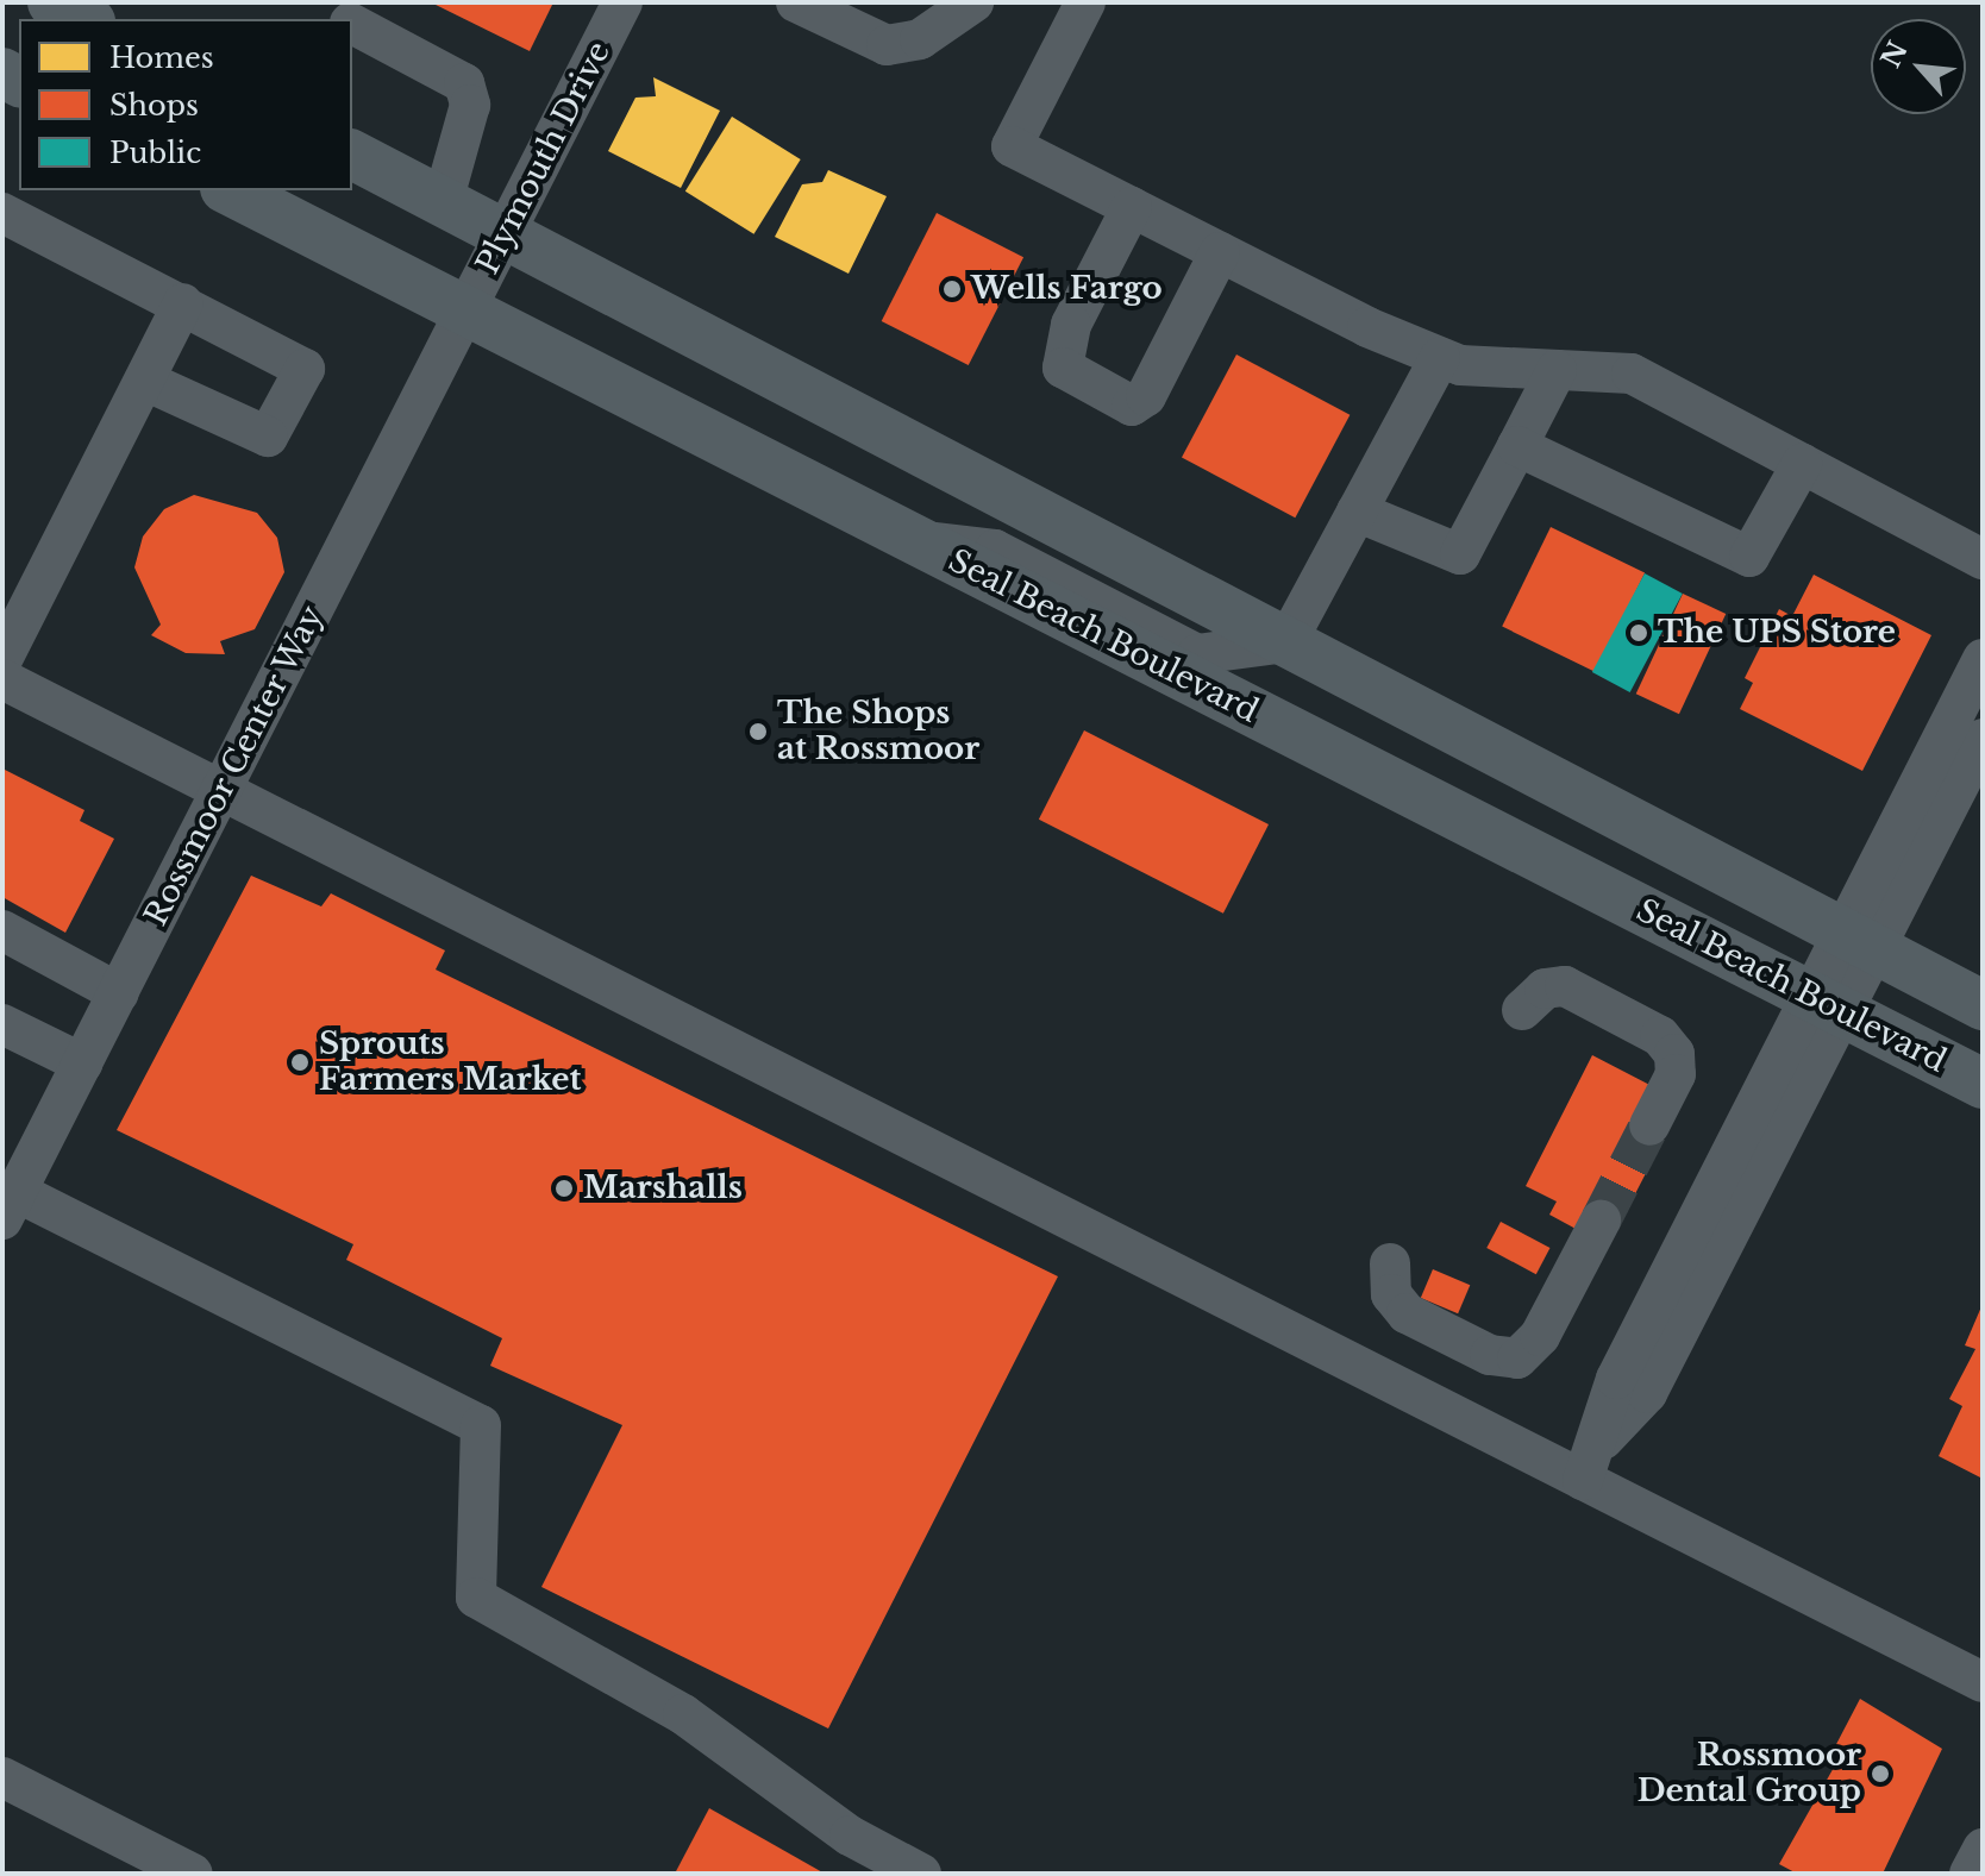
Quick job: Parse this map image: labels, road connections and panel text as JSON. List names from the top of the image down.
{
  "streets": {
    "main road": ["Seal Beach Boulevard"],
    "street": ["Plymouth Drive", "Rossmoor Center Way"]
  },
  "crossings": [
    ["Plymouth Drive", "Seal Beach Boulevard"],
    ["Plymouth Drive", "Rossmoor Center Way"],
    ["Seal Beach Boulevard", "Rossmoor Center Way"]
  ],
  "places": [
    "Wells Fargo",
    "The UPS Store",
    "The Shops at Rossmoor",
    "Sprouts Farmers Market",
    "Marshalls",
    "Rossmoor Dental Group"
  ],
  "legend": ["Homes", "Shops", "Public"],
  "north": "top left"
}
